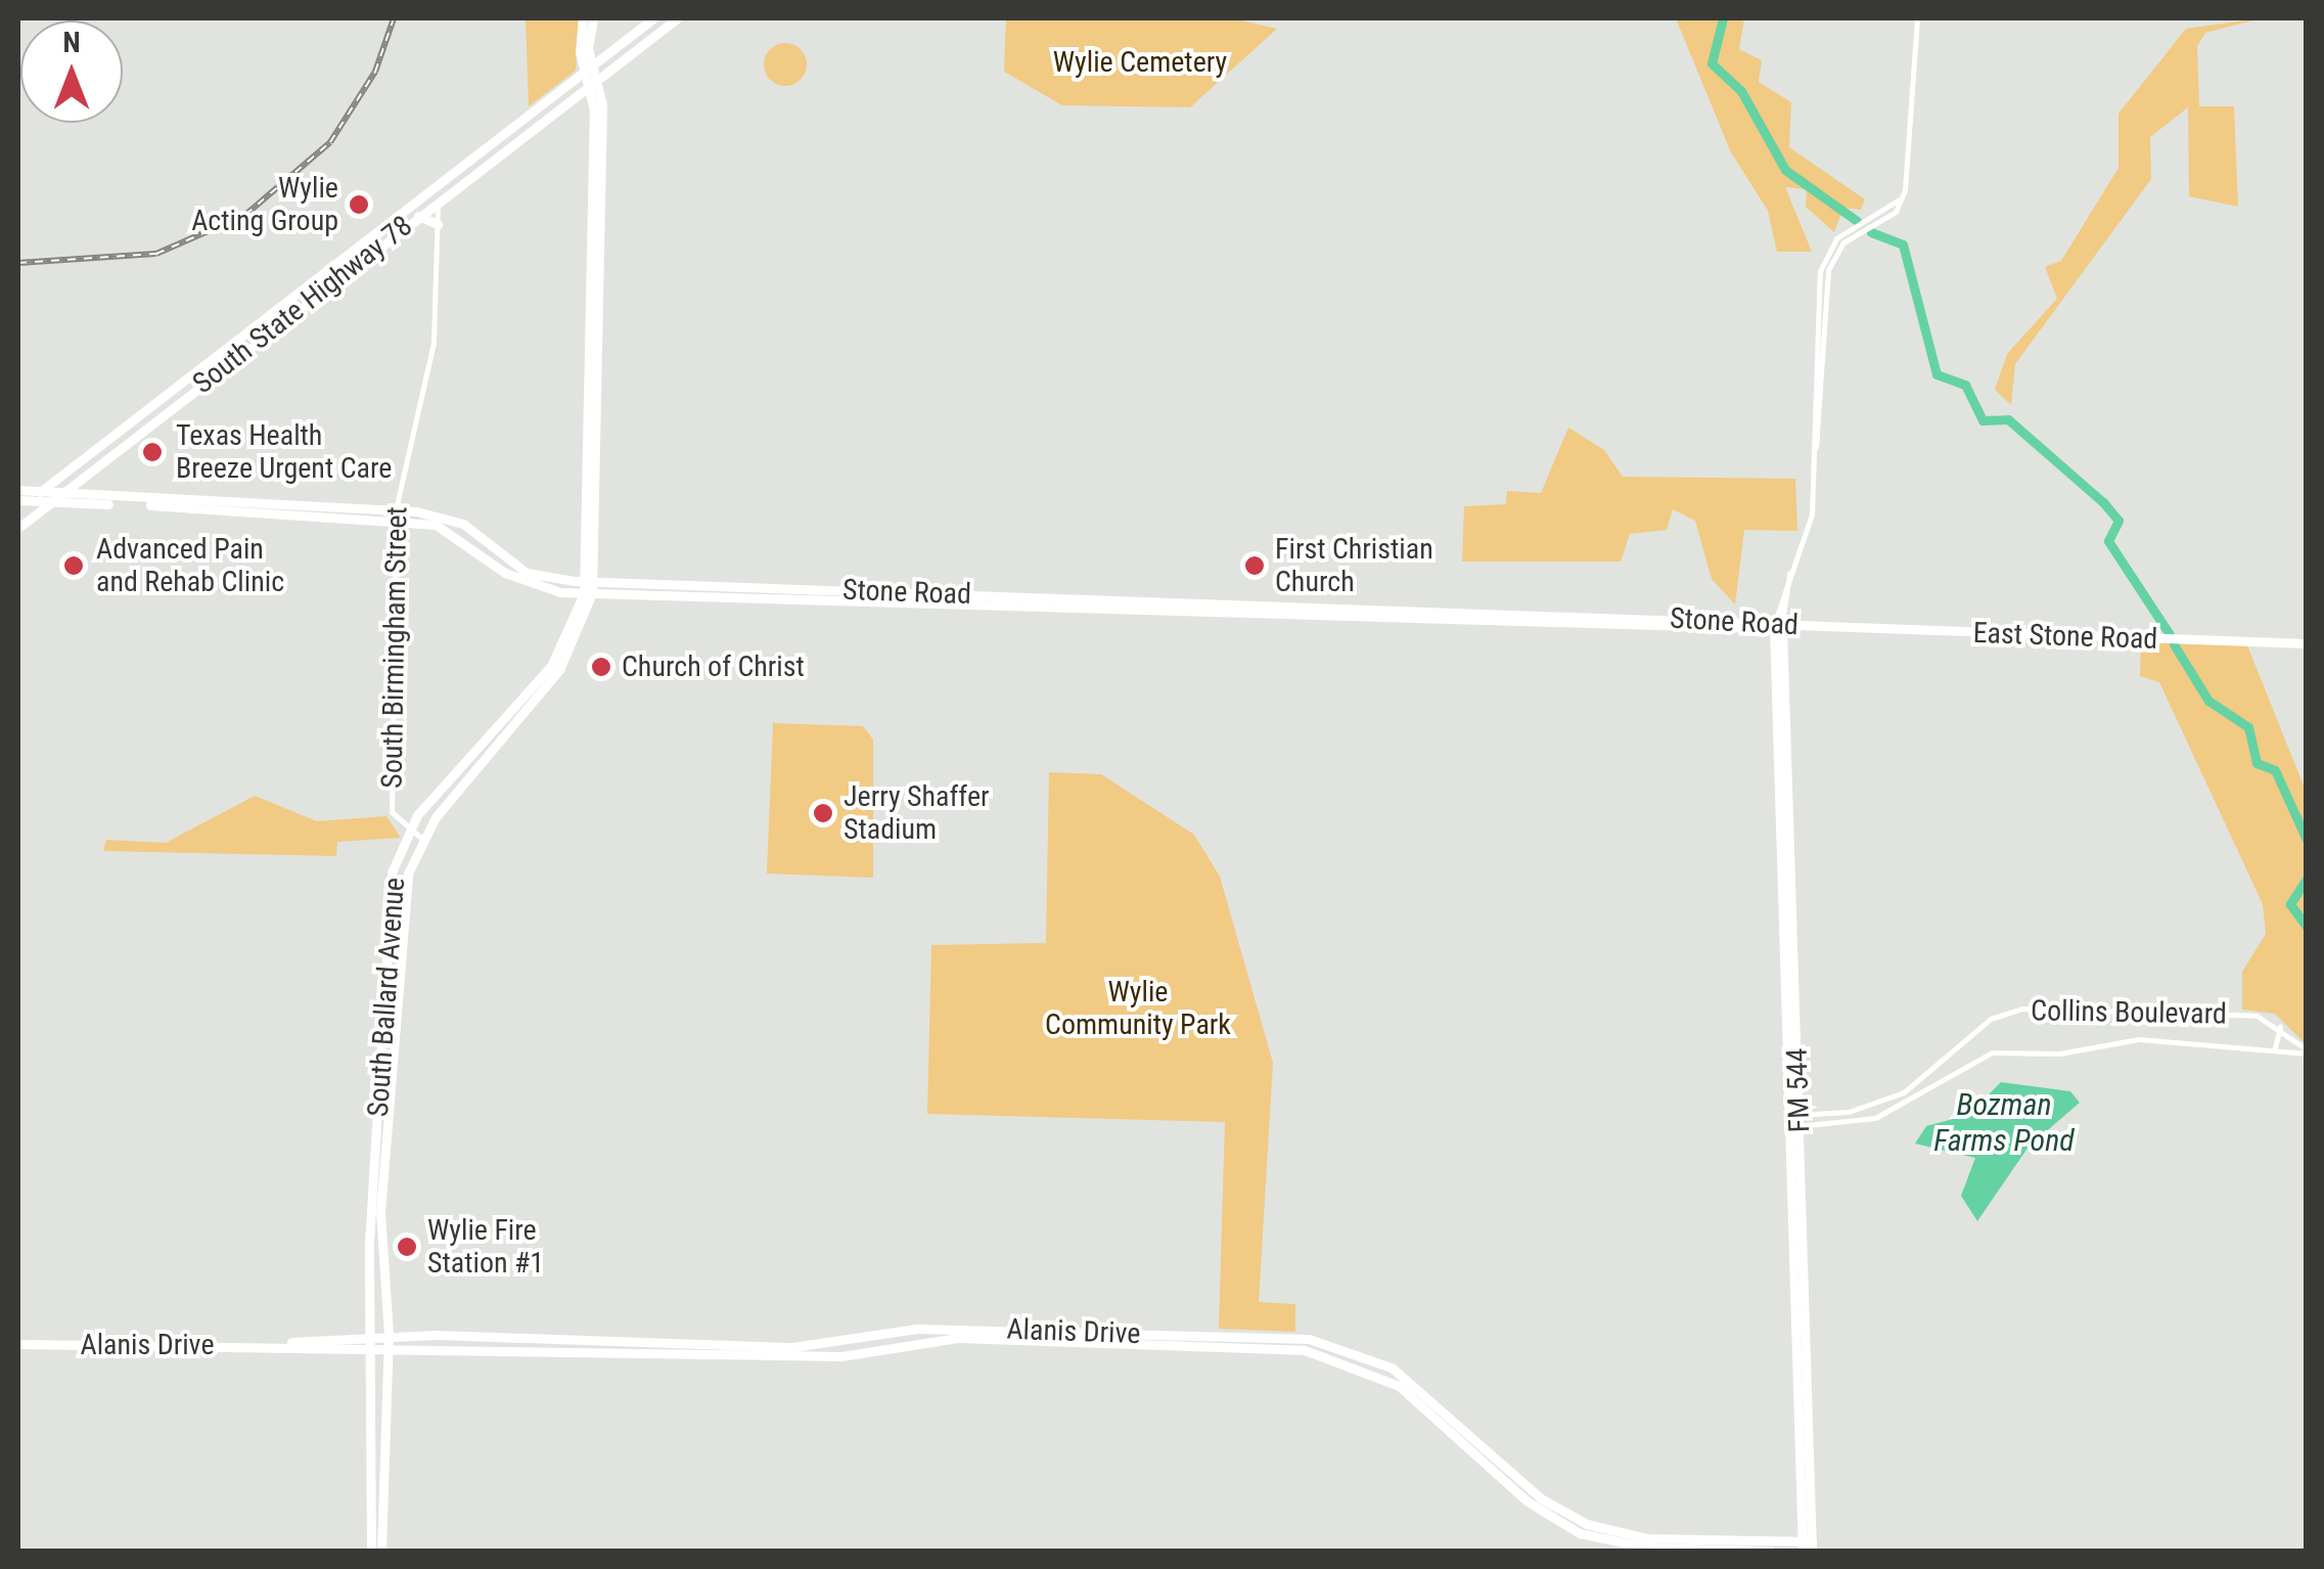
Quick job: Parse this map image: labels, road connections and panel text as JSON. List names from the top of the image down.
{
  "streets": {
    "main road": [
      "South State Highway 78",
      "Stone Road",
      "East Stone Road",
      "South Ballard Avenue",
      "FM 544",
      "Alanis Drive"
    ],
    "street": ["South Birmingham Street", "Collins Boulevard"]
  },
  "crossings": [
    ["South State Highway 78", "South Birmingham Street"],
    ["South State Highway 78", "South Ballard Avenue"],
    ["Stone Road", "East Stone Road"],
    ["Stone Road", "South Birmingham Street"],
    ["Stone Road", "South Ballard Avenue"],
    ["Stone Road", "FM 544"],
    ["South Birmingham Street", "South Ballard Avenue"],
    ["South Ballard Avenue", "Alanis Drive"],
    ["Collins Boulevard", "FM 544"],
    ["FM 544", "Alanis Drive"]
  ],
  "water": ["Bozman Farms Pond"],
  "parks": ["Wylie Cemetery", "Wylie Community Park"],
  "places": [
    "Wylie Acting Group",
    "Texas Health Breeze Urgent Care",
    "Advanced Pain and Rehab Clinic",
    "First Christian Church",
    "Church of Christ",
    "Jerry Shaffer Stadium",
    "Wylie Fire Station #1"
  ],
  "north": "top"
}
